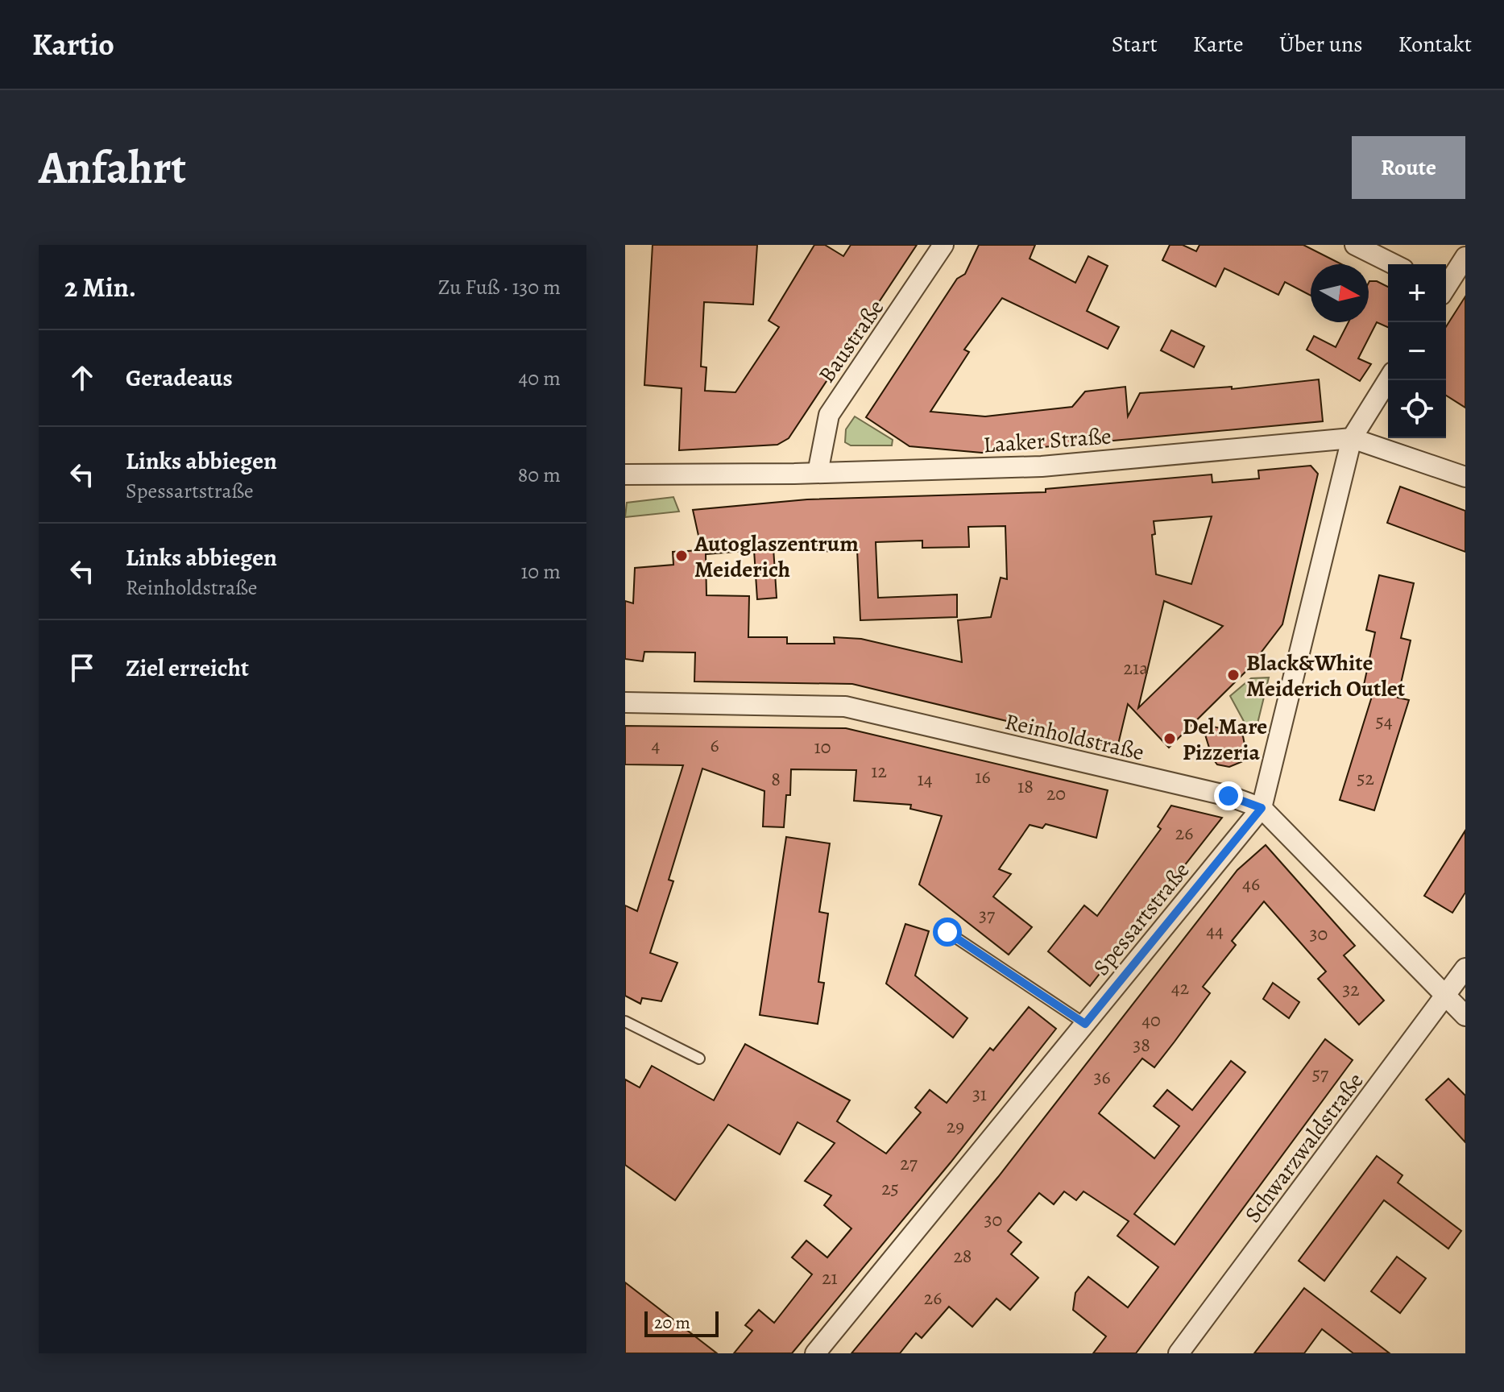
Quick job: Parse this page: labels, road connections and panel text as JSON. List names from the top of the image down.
{
  "streets": {
    "street": [
      "Baustraße",
      "Laaker Straße",
      "Reinholdstraße",
      "Spessartstraße",
      "Schwarzwaldstraße"
    ]
  },
  "crossings": [
    ["Baustraße", "Laaker Straße"],
    ["Laaker Straße", "Spessartstraße"],
    ["Reinholdstraße", "Spessartstraße"],
    ["Reinholdstraße", "Schwarzwaldstraße"]
  ],
  "places": ["Autoglaszentrum Meiderich", "Black&White Meiderich Outlet", "Del Mare Pizzeria"],
  "house_numbers": [
    "21a",
    "54",
    "4",
    "6",
    "10",
    "12",
    "16",
    "52",
    "8",
    "14",
    "18",
    "20",
    "26",
    "46",
    "37",
    "44",
    "30",
    "42",
    "32",
    "40",
    "38",
    "57",
    "36",
    "31",
    "29",
    "27",
    "25",
    "30",
    "28",
    "21",
    "26"
  ],
  "scale_bar": "20 m",
  "north": "right",
  "page": {
    "header": "Kartio",
    "nav": [
      "Start",
      "Karte",
      "Über uns",
      "Kontakt"
    ],
    "buttons": "Route",
    "title": "Anfahrt",
    "heading": ["2 Min.", "Zu Fuß · 130 m"],
    "map_buttons": ["+", "−"],
    "list": [
      ["Geradeaus", "40 m"],
      ["Links abbiegen", "Spessartstraße", "80 m"],
      ["Links abbiegen", "Reinholdstraße", "10 m"],
      "Ziel erreicht"
    ],
    "scale": "20 m"
  }
}
